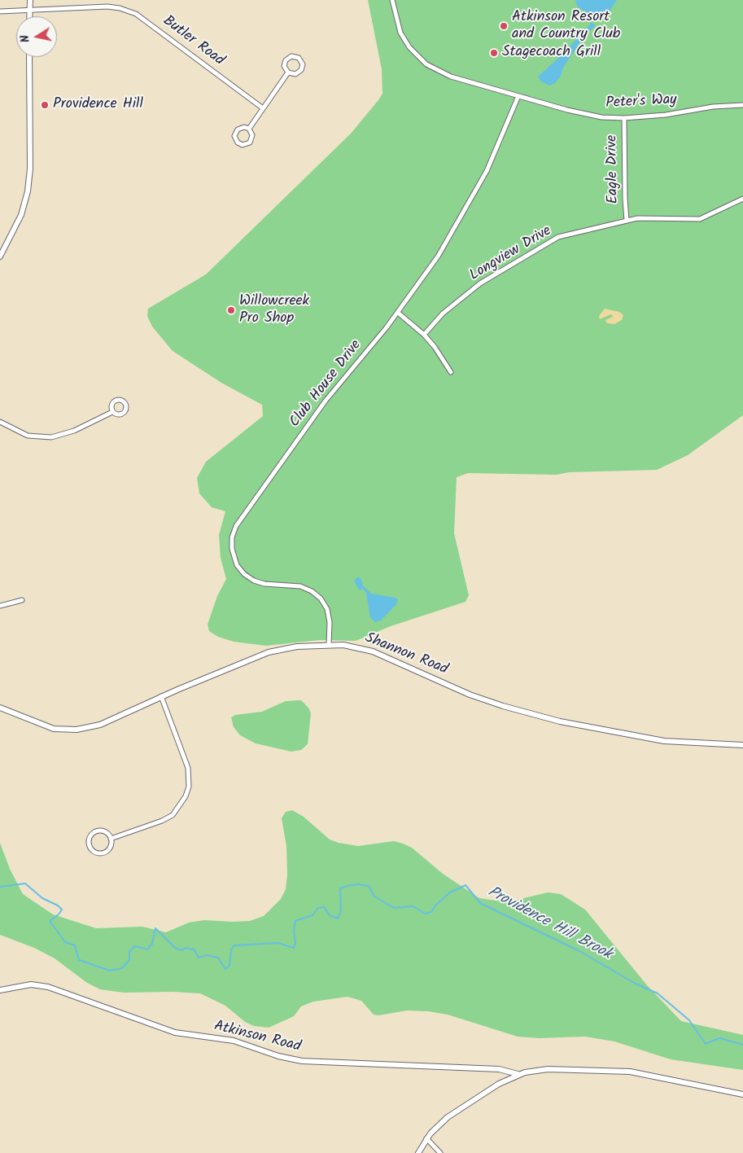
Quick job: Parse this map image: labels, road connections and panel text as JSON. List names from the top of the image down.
{
  "streets": {
    "street": [
      "Butler Road",
      "Peter's Way",
      "Eagle Drive",
      "Longview Drive",
      "Club House Drive",
      "Shannon Road",
      "Atkinson Road"
    ]
  },
  "crossings": [
    ["Peter's Way", "Eagle Drive"],
    ["Peter's Way", "Club House Drive"],
    ["Eagle Drive", "Longview Drive"],
    ["Club House Drive", "Shannon Road"]
  ],
  "water": ["Providence Hill Brook"],
  "places": [
    "Atkinson Resort and Country Club",
    "Stagecoach Grill",
    "Providence Hill",
    "Willowcreek Pro Shop"
  ],
  "north": "left"
}
